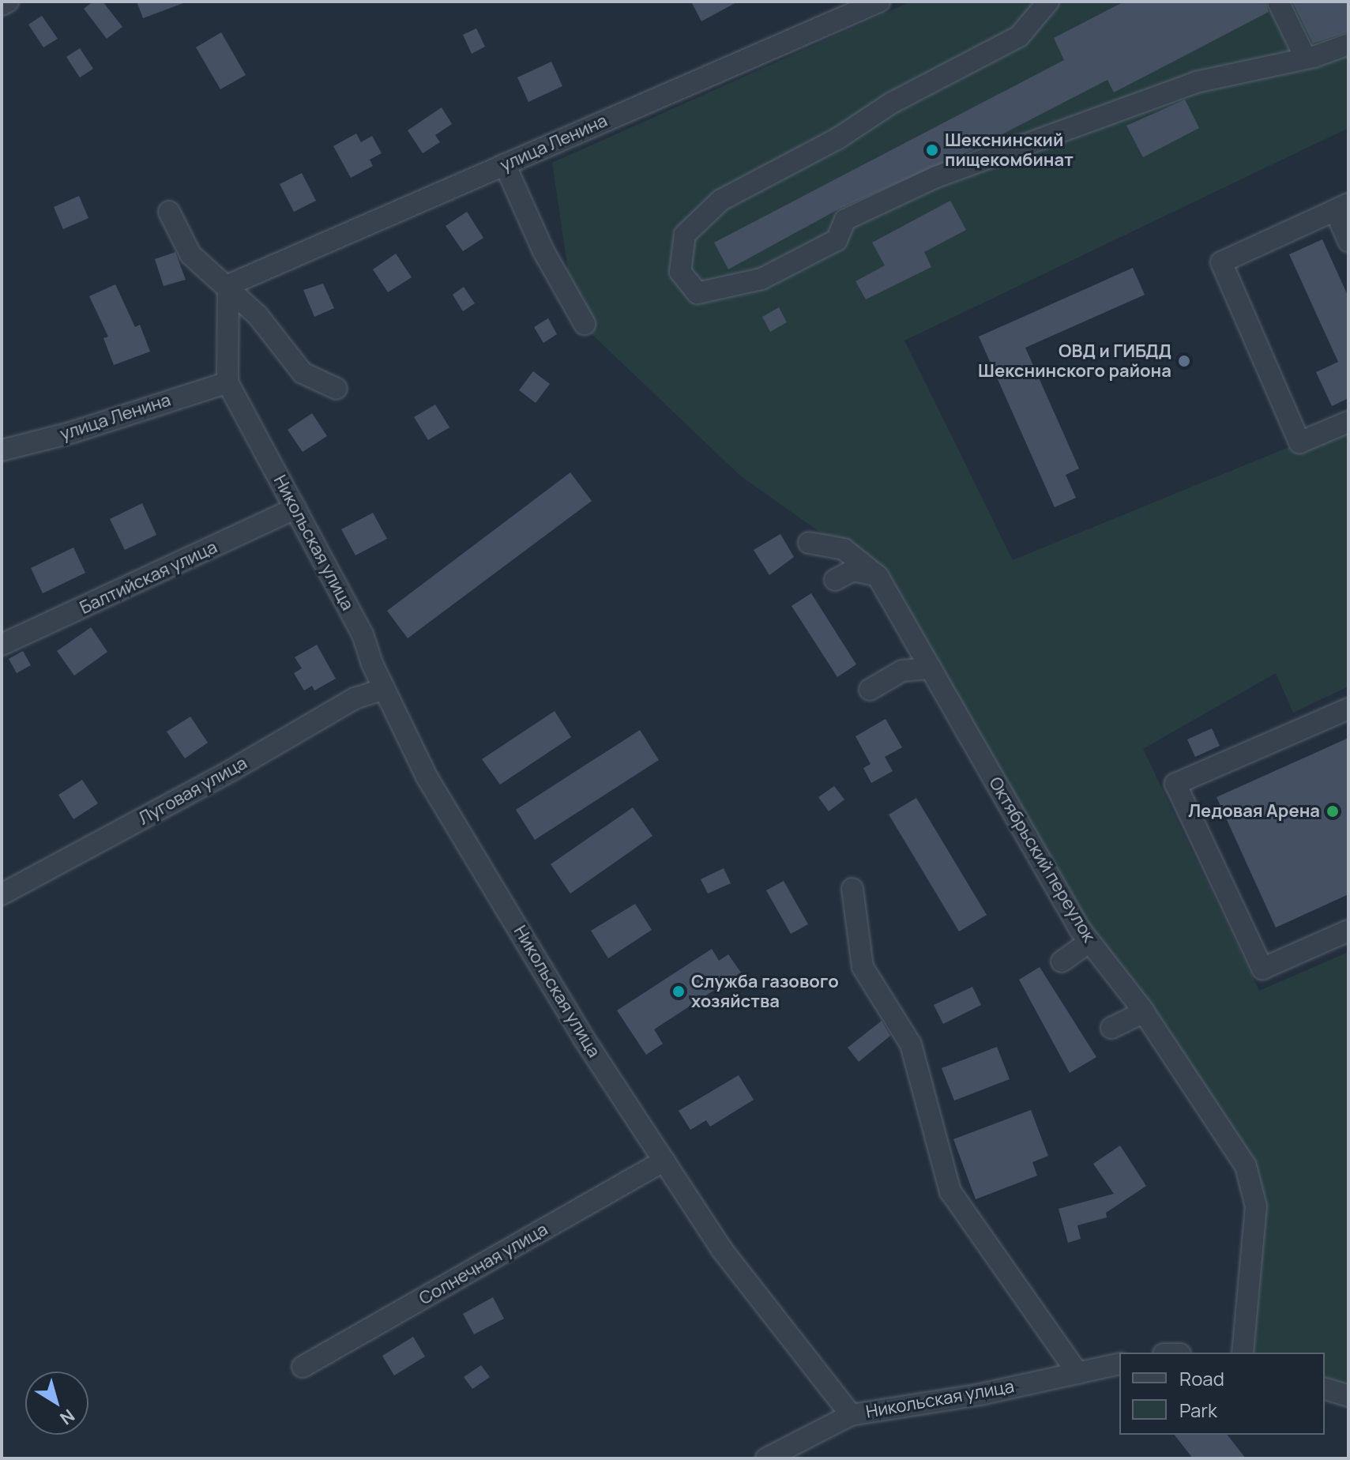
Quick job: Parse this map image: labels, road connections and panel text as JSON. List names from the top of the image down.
{
  "streets": {
    "street": [
      "улица Ленина",
      "Никольская улица",
      "Балтийская улица",
      "Луговая улица",
      "Октябрьский переулок",
      "Солнечная улица"
    ]
  },
  "crossings": [
    ["улица Ленина", "Никольская улица"],
    ["Никольская улица", "Балтийская улица"],
    ["Никольская улица", "Луговая улица"],
    ["Никольская улица", "Солнечная улица"]
  ],
  "places": [
    "Шекснинский пищекомбинат",
    "ОВД и ГИБДД Шекснинского района",
    "Ледовая Арена",
    "Служба газового хозяйства"
  ],
  "legend": ["Road", "Park"],
  "north": "bottom right"
}
